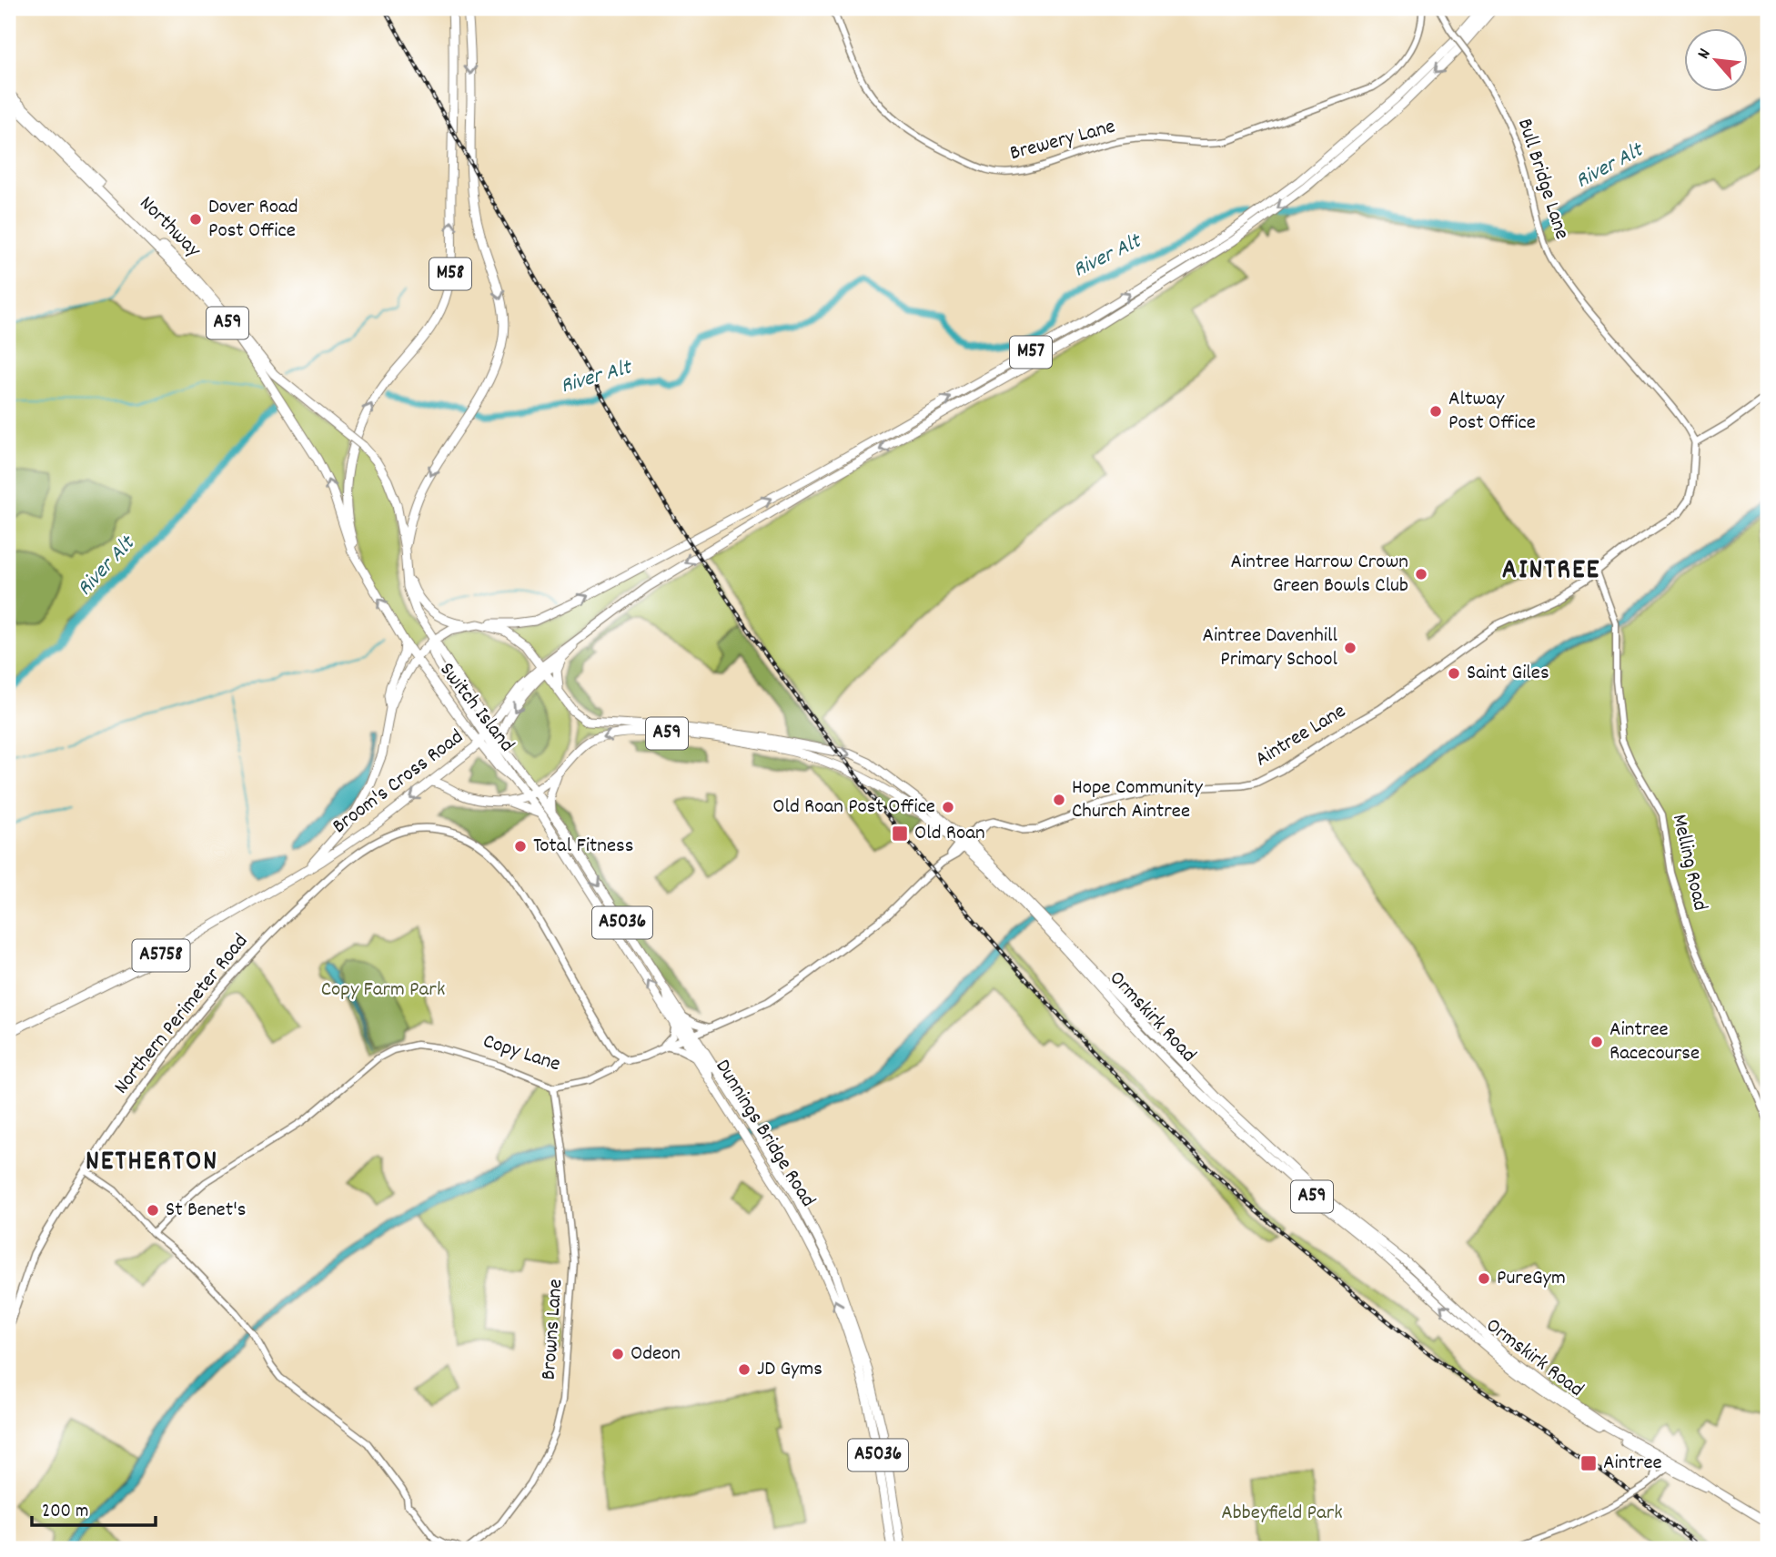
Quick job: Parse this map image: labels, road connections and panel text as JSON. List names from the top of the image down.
{
  "streets": {
    "highway": [
      "Northway",
      "M58",
      "A59",
      "M57",
      "Switch Island",
      "Broom's Cross Road",
      "A5036",
      "A5758",
      "Ormskirk Road",
      "Dunnings Bridge Road"
    ],
    "main road": ["Aintree Lane", "Northern Perimeter Road", "Copy Lane"],
    "street": [
      "Brewery Lane",
      "Bull Bridge Lane",
      "Melling Road",
      "Browns Lane"
    ]
  },
  "crossings": [
    ["Bull Bridge Lane", "Aintree Lane"],
    ["Northway", "M58"],
    ["Northway", "A59"],
    ["M58", "A59"],
    ["A59", "Switch Island"],
    ["A59", "A5036"],
    ["A59", "A5758"],
    ["A59", "Ormskirk Road"],
    ["M57", "Switch Island"],
    ["Switch Island", "Broom's Cross Road"],
    ["Switch Island", "A5036"],
    ["Switch Island", "A5758"],
    ["Switch Island", "Ormskirk Road"],
    ["Switch Island", "Dunnings Bridge Road"],
    ["Aintree Lane", "Melling Road"],
    ["Broom's Cross Road", "A5758"],
    ["Broom's Cross Road", "Dunnings Bridge Road"],
    ["A5036", "A5758"],
    ["Northern Perimeter Road", "Copy Lane"],
    ["Ormskirk Road", "Copy Lane"],
    ["Copy Lane", "Dunnings Bridge Road"],
    ["Copy Lane", "Browns Lane"]
  ],
  "districts": ["AINTREE", "NETHERTON"],
  "water": ["River Alt"],
  "parks": ["Copy Farm Park", "Abbeyfield Park"],
  "places": {
    "other": [
      "Dover Road Post Office",
      "Altway Post Office",
      "Aintree Harrow Crown Green Bowls Club",
      "Aintree Davenhill Primary School",
      "Saint Giles",
      "Hope Community Church Aintree",
      "Old Roan Post Office",
      "Total Fitness",
      "Aintree Racecourse",
      "St Benet's",
      "PureGym",
      "Odeon",
      "JD Gyms"
    ],
    "transit": ["Old Roan", "Aintree"]
  },
  "scale_bar": "200 m",
  "north": "top left"
}
